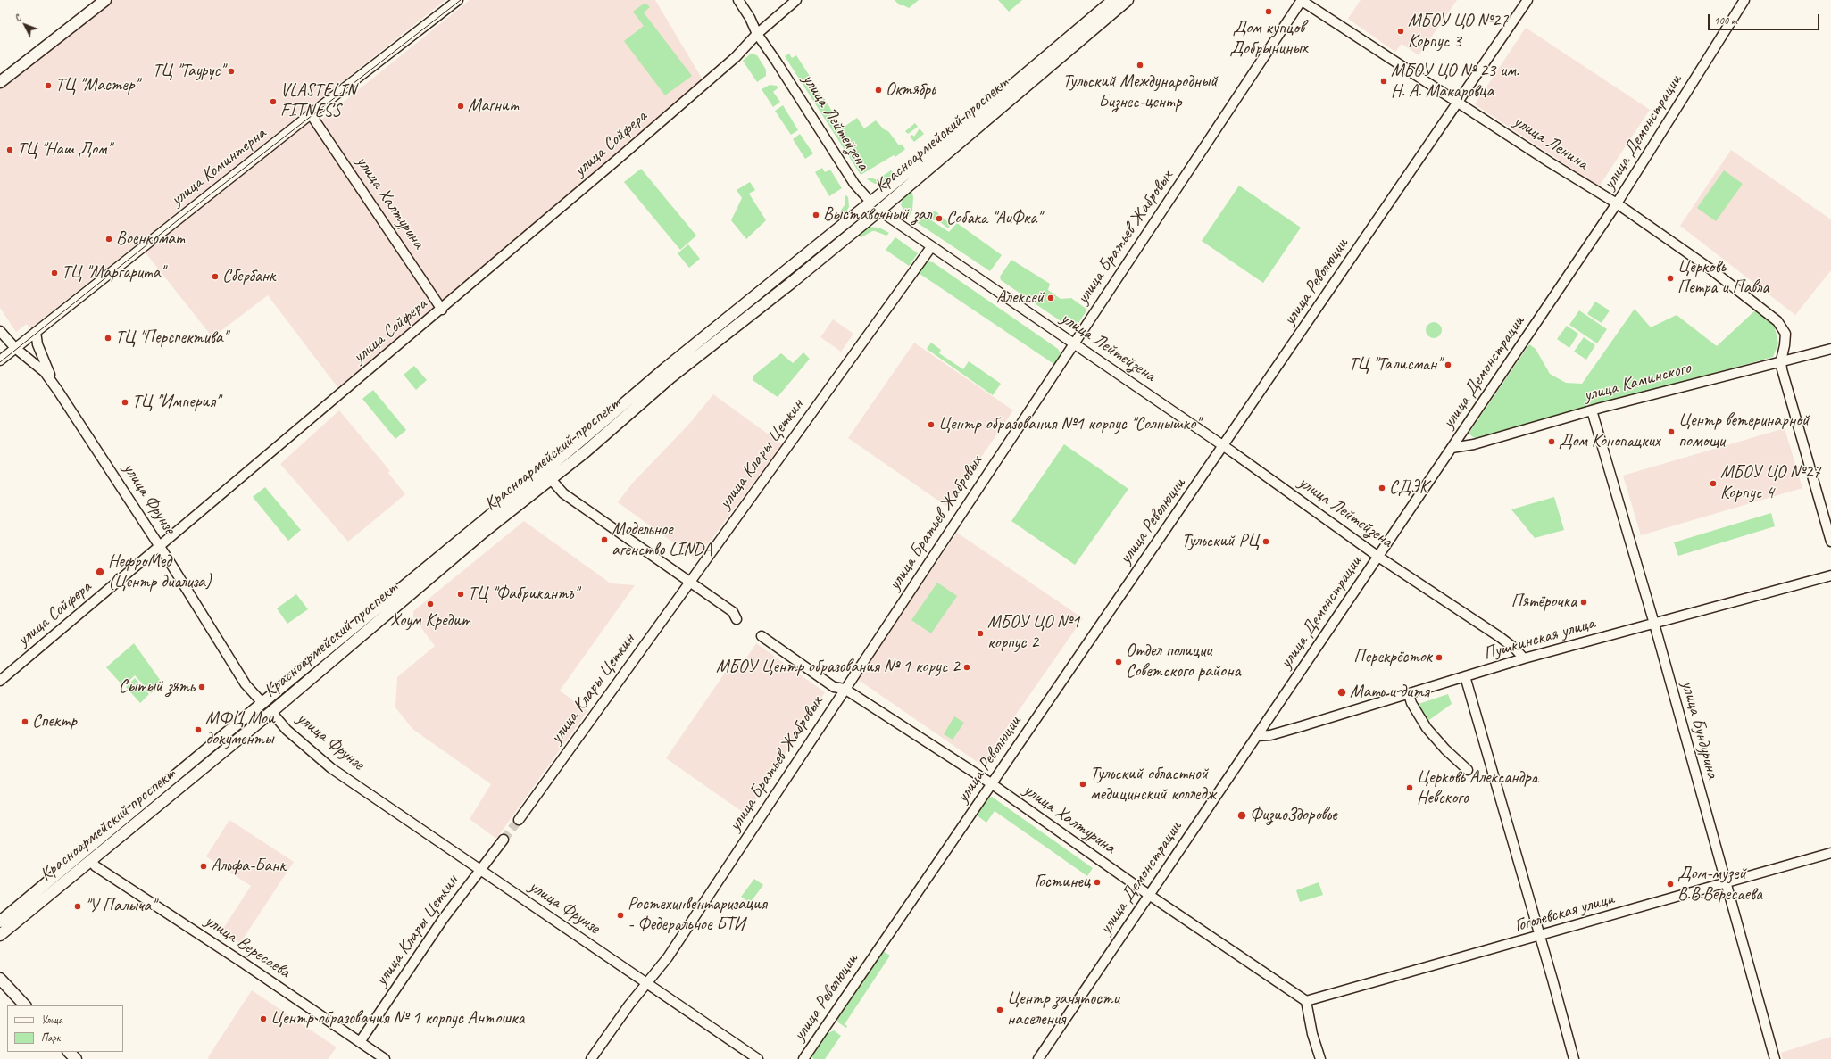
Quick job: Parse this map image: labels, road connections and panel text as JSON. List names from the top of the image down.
{
  "streets": {
    "main road": ["улица Лейтейзена", "Красноармейский проспект", "улица Фрунзе"],
    "street": [
      "улица Демонстрации",
      "улица Ленина",
      "улица Сойфера",
      "улица Коминтерна",
      "улица Халтурина",
      "улица Братьев Жабровых",
      "улица Революции",
      "улица Каминского",
      "улица Клары Цеткин",
      "Пушкинская улица",
      "улица Бундурина",
      "Гоголевская улица",
      "улица Вересаева"
    ]
  },
  "crossings": [
    ["улица Лейтейзена", "улица Демонстрации"],
    ["улица Лейтейзена", "Красноармейский проспект"],
    ["улица Лейтейзена", "улица Сойфера"],
    ["улица Лейтейзена", "улица Братьев Жабровых"],
    ["улица Лейтейзена", "улица Революции"],
    ["улица Лейтейзена", "улица Клары Цеткин"],
    ["улица Лейтейзена", "Пушкинская улица"],
    ["улица Демонстрации", "улица Ленина"],
    ["улица Демонстрации", "улица Халтурина"],
    ["улица Демонстрации", "улица Каминского"],
    ["улица Демонстрации", "Пушкинская улица"],
    ["Красноармейский проспект", "улица Фрунзе"],
    ["Красноармейский проспект", "улица Вересаева"],
    ["улица Ленина", "улица Братьев Жабровых"],
    ["улица Ленина", "улица Революции"],
    ["улица Ленина", "улица Каминского"],
    ["улица Сойфера", "улица Халтурина"],
    ["улица Сойфера", "улица Фрунзе"],
    ["улица Коминтерна", "улица Халтурина"],
    ["улица Коминтерна", "улица Фрунзе"],
    ["улица Халтурина", "улица Братьев Жабровых"],
    ["улица Халтурина", "улица Революции"],
    ["улица Халтурина", "Гоголевская улица"],
    ["улица Братьев Жабровых", "улица Фрунзе"],
    ["улица Каминского", "улица Бундурина"],
    ["улица Клары Цеткин", "улица Фрунзе"],
    ["улица Клары Цеткин", "улица Вересаева"],
    ["Пушкинская улица", "улица Бундурина"],
    ["улица Бундурина", "Гоголевская улица"]
  ],
  "places": [
    "Дом купцов Добрыниных",
    "МБОУ ЦО №27 Корпус 3",
    "Тульский Международный Бизнес-центр",
    "ТЦ \"Таурус\"",
    "МБОУ ЦО № 23 им. Н. А. Макаровца",
    "ТЦ \"Мастер\"",
    "Октябрь",
    "VLASTELIN FITNESS",
    "Магнит",
    "ТЦ \"Наш Дом\"",
    "Выставочный зал",
    "Собака \"АиФка\"",
    "Военкомат",
    "ТЦ \"Маргарита\"",
    "Сбербанк",
    "Церковь Петра и Павла",
    "Алексей",
    "ТЦ \"Перспектива\"",
    "ТЦ \"Талисман\"",
    "ТЦ \"Империя\"",
    "Центр образования №1 корпус \"Солнышко\"",
    "Центр ветеринарной помощи",
    "Дом Конопацких",
    "МБОУ ЦО №27 Корпус 4",
    "СДЭК",
    "Модельное агенство LINDA",
    "Тульский РЦ",
    "НефроМед (Центр диализа)",
    "ТЦ \"Фабрикантъ\"",
    "Пятёрочка",
    "Хоум Кредит",
    "МБОУ ЦО №1 корпус 2",
    "Перекрёсток",
    "Отдел полиции Советского района",
    "МБОУ Центр образования № 1 корус 2",
    "Сытый зять",
    "Мать и дитя",
    "Спектр",
    "МФЦ Мои документы",
    "Тульский областной медицинский колледж",
    "Церковь Александра Невского",
    "ФизиоЗдоровье",
    "Альфа-Банк",
    "Гостинец",
    "Дом-музей В.В.Вересаева",
    "\"У Палыча\"",
    "Ростехинвентаризация - Федеральное БТИ",
    "Центр занятости населения",
    "Центр образования № 1 корпус Антошка"
  ],
  "legend": ["Улица", "Парк"],
  "scale_bar": "100 m",
  "north": "top left"
}
